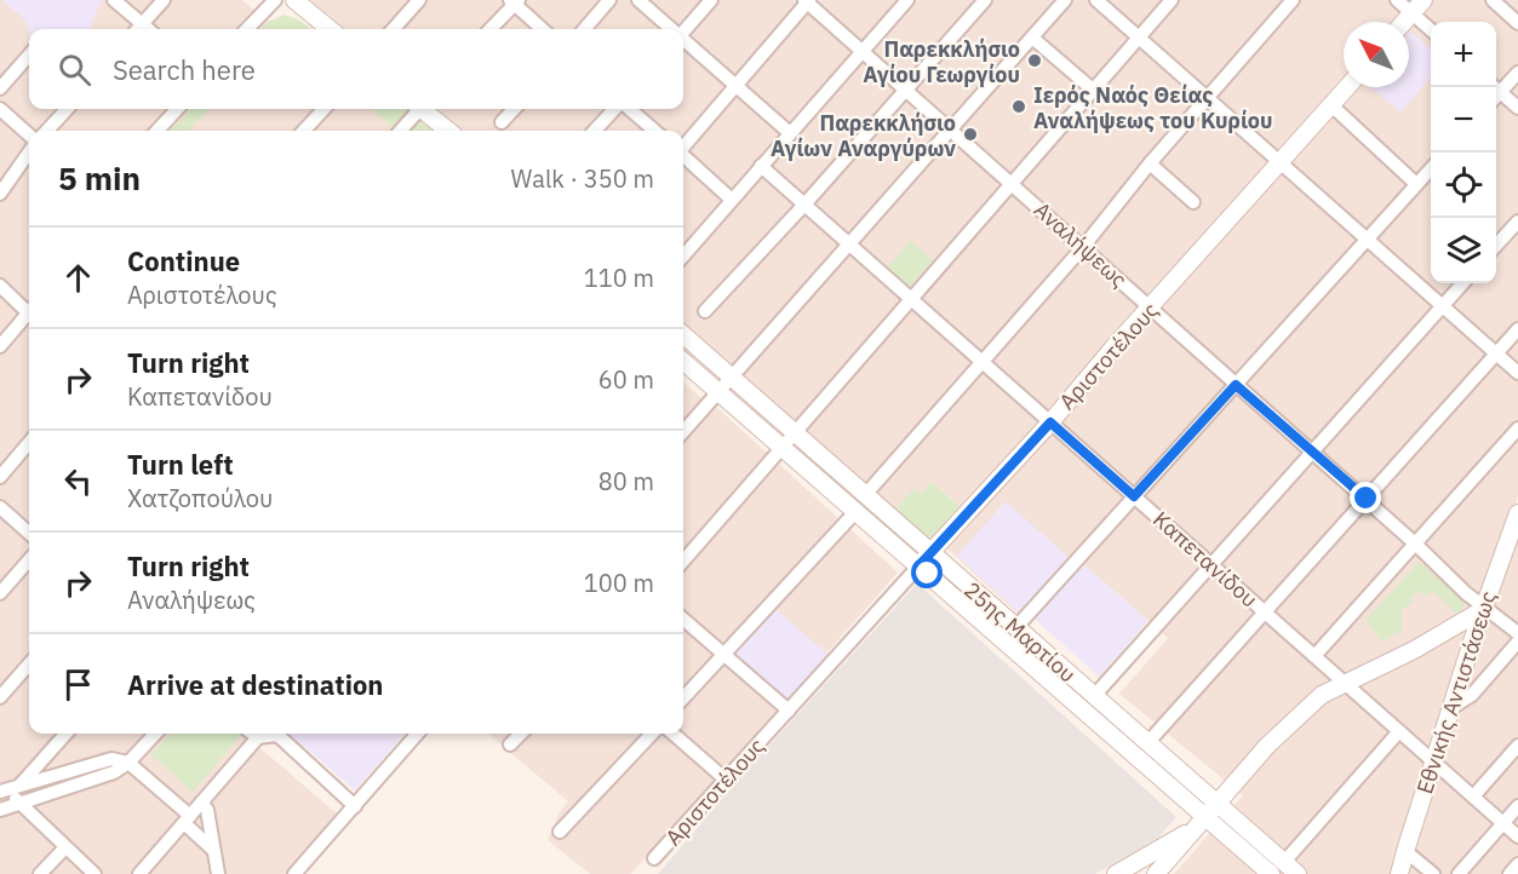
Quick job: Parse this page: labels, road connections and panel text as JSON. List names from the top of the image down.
{
  "streets": {
    "street": [
      "Αναλήψεως",
      "Αριστοτέλους",
      "Καπετανίδου",
      "25ης Μαρτίου",
      "Εθνικής Αντιστάσεως"
    ]
  },
  "crossings": [
    ["Αναλήψεως", "Αριστοτέλους"],
    ["Αναλήψεως", "Εθνικής Αντιστάσεως"],
    ["Αριστοτέλους", "Καπετανίδου"],
    ["Αριστοτέλους", "25ης Μαρτίου"],
    ["Καπετανίδου", "Εθνικής Αντιστάσεως"]
  ],
  "places": ["Παρεκκλήσιο Αγίου Γεωργίου", "Ιερός Ναός Θείας Αναλήψεως του Κυρίου", "Παρεκκλήσιο Αγίων Αναργύρων"],
  "north": "top left",
  "page": {
    "map_buttons": ["+", "−"],
    "search": "Search here",
    "heading": ["5 min", "Walk · 350 m"],
    "list": [
      ["Continue", "Αριστοτέλους", "110 m"],
      ["Turn right", "Καπετανίδου", "60 m"],
      ["Turn left", "Χατζοπούλου", "80 m"],
      ["Turn right", "Αναλήψεως", "100 m"],
      "Arrive at destination"
    ]
  }
}
